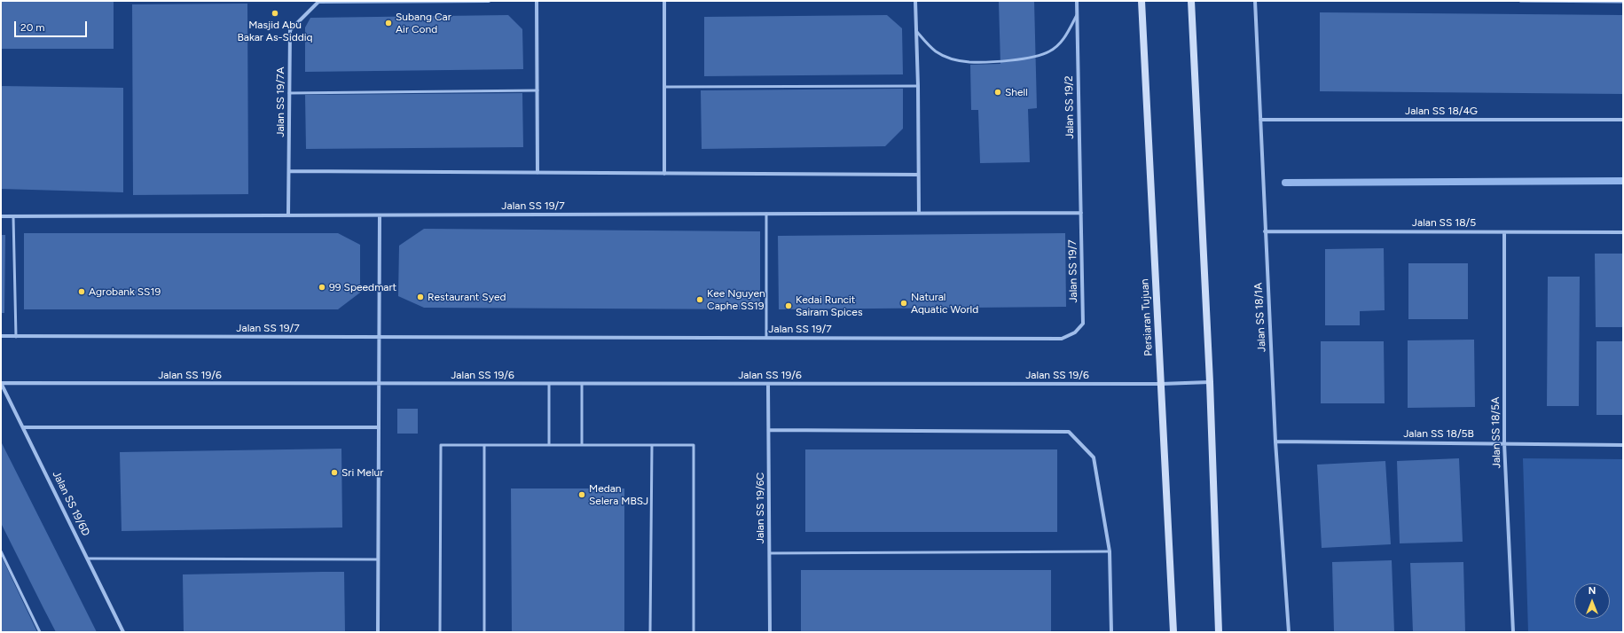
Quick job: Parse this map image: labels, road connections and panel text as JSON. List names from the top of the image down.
{
  "streets": {
    "main road": ["Persiaran Tujuan"],
    "street": [
      "Jalan SS 19/7A",
      "Jalan SS 19/2",
      "Jalan SS 18/4G",
      "Jalan SS 19/7",
      "Jalan SS 18/5",
      "Jalan SS 18/1A",
      "Jalan SS 19/6",
      "Jalan SS 18/5A",
      "Jalan SS 18/5B",
      "Jalan SS 19/6D",
      "Jalan SS 19/6C"
    ]
  },
  "crossings": [
    ["Jalan SS 19/7A", "Jalan SS 19/7"],
    ["Jalan SS 19/2", "Jalan SS 19/7"],
    ["Jalan SS 18/4G", "Jalan SS 18/1A"],
    ["Jalan SS 18/5", "Jalan SS 18/1A"],
    ["Jalan SS 18/5", "Jalan SS 18/5A"],
    ["Persiaran Tujuan", "Jalan SS 19/6"],
    ["Jalan SS 18/1A", "Jalan SS 18/5B"],
    ["Jalan SS 19/6", "Jalan SS 19/6D"],
    ["Jalan SS 19/6", "Jalan SS 19/6C"],
    ["Jalan SS 18/5A", "Jalan SS 18/5B"]
  ],
  "places": [
    "Masjid Abu Bakar As-Siddiq",
    "Subang Car Air Cond",
    "Shell",
    "99 Speedmart",
    "Agrobank SS19",
    "Restaurant Syed",
    "Kee Nguyen Caphe SS19",
    "Natural Aquatic World",
    "Kedai Runcit Sairam Spices",
    "Sri Melur",
    "Medan Selera MBSJ"
  ],
  "scale_bar": "20 m",
  "north": "top"
}
